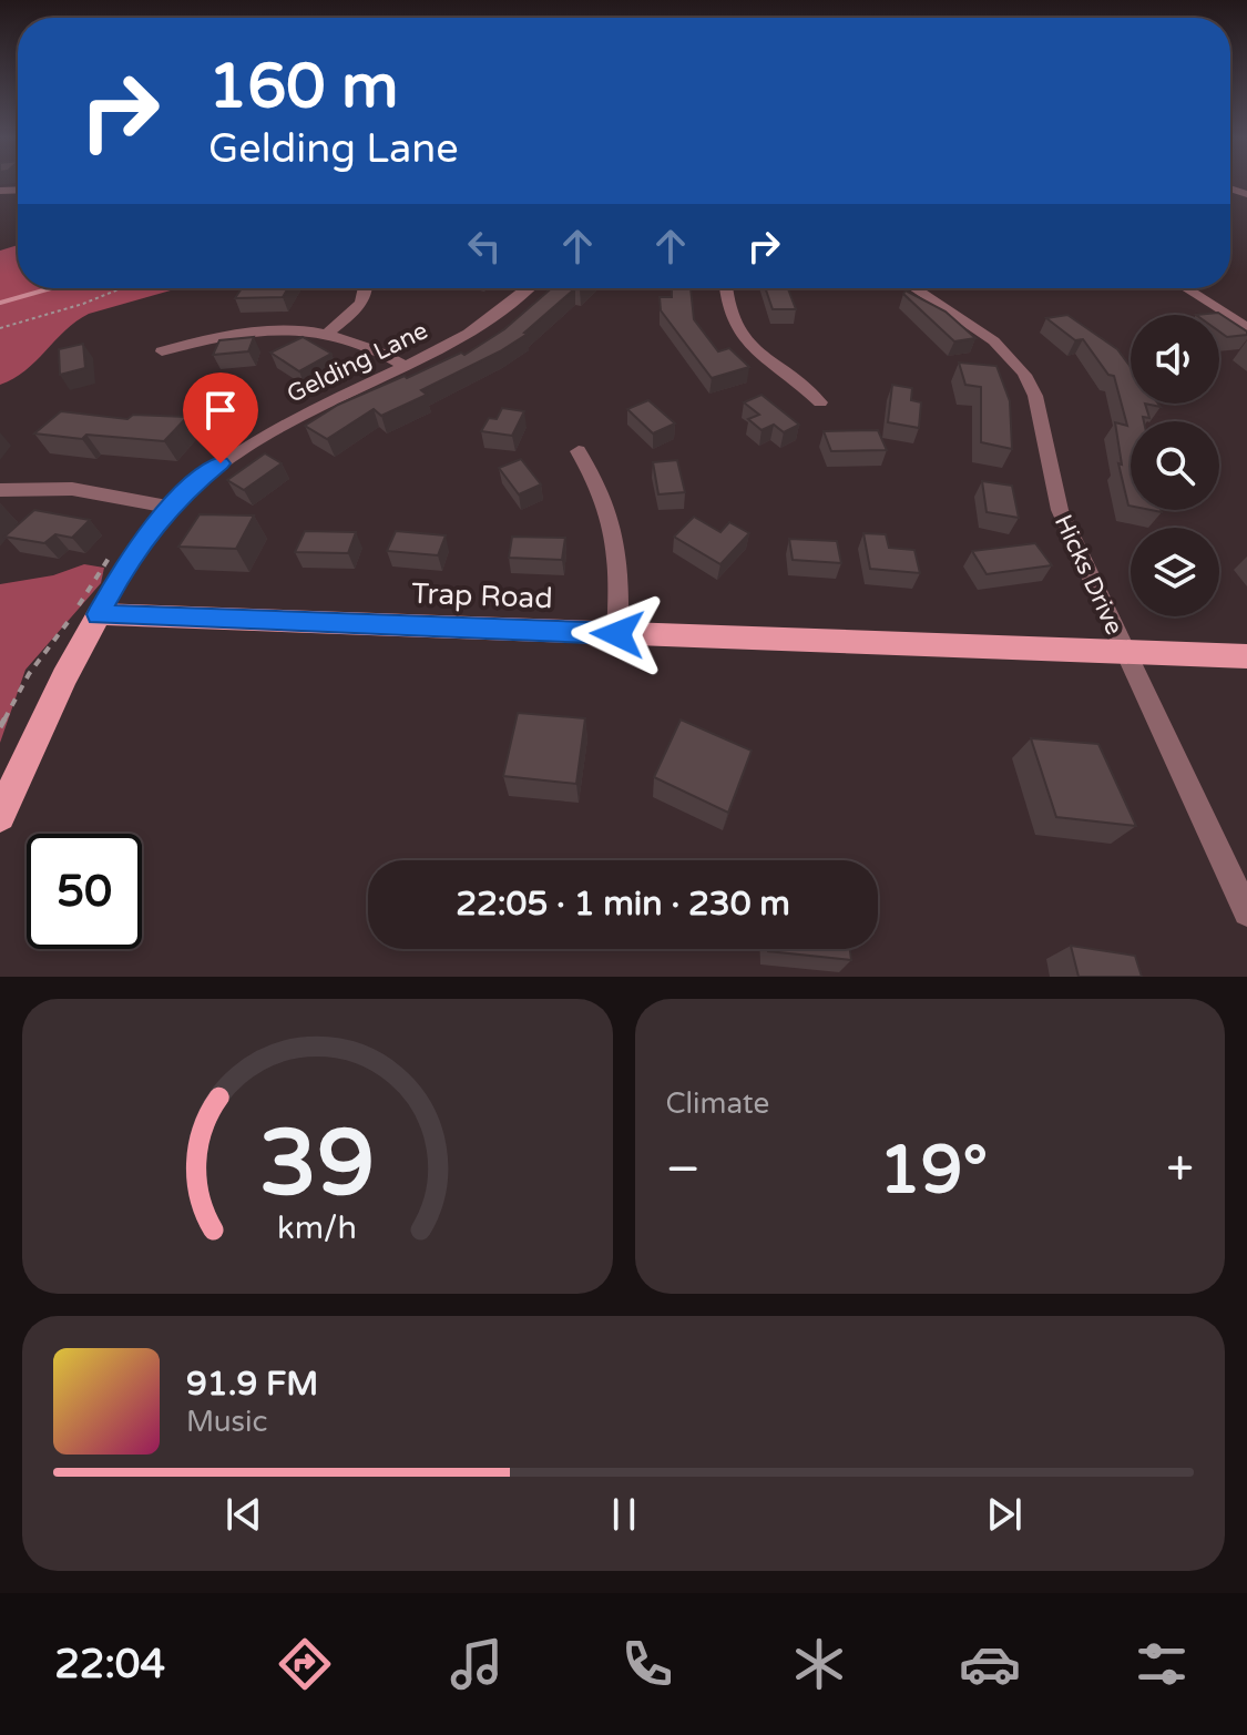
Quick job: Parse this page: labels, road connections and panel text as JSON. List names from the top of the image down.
{
  "streets": {
    "main road": ["Trap Road"],
    "street": ["Gelding Lane", "Hicks Drive"]
  },
  "crossings": [
    ["Gelding Lane", "Trap Road"],
    ["Hicks Drive", "Trap Road"]
  ],
  "page": {
    "turn": ["160 m", "Gelding Lane"],
    "limit": "50",
    "trip": "22:05 · 1 min · 230 m",
    "tile": "Climate",
    "heat": ["−", "19°", "+"],
    "song": ["91.9 FM", "Music"],
    "tabs": "22:04",
    "gauge": ["39", "km/h"]
  }
}
